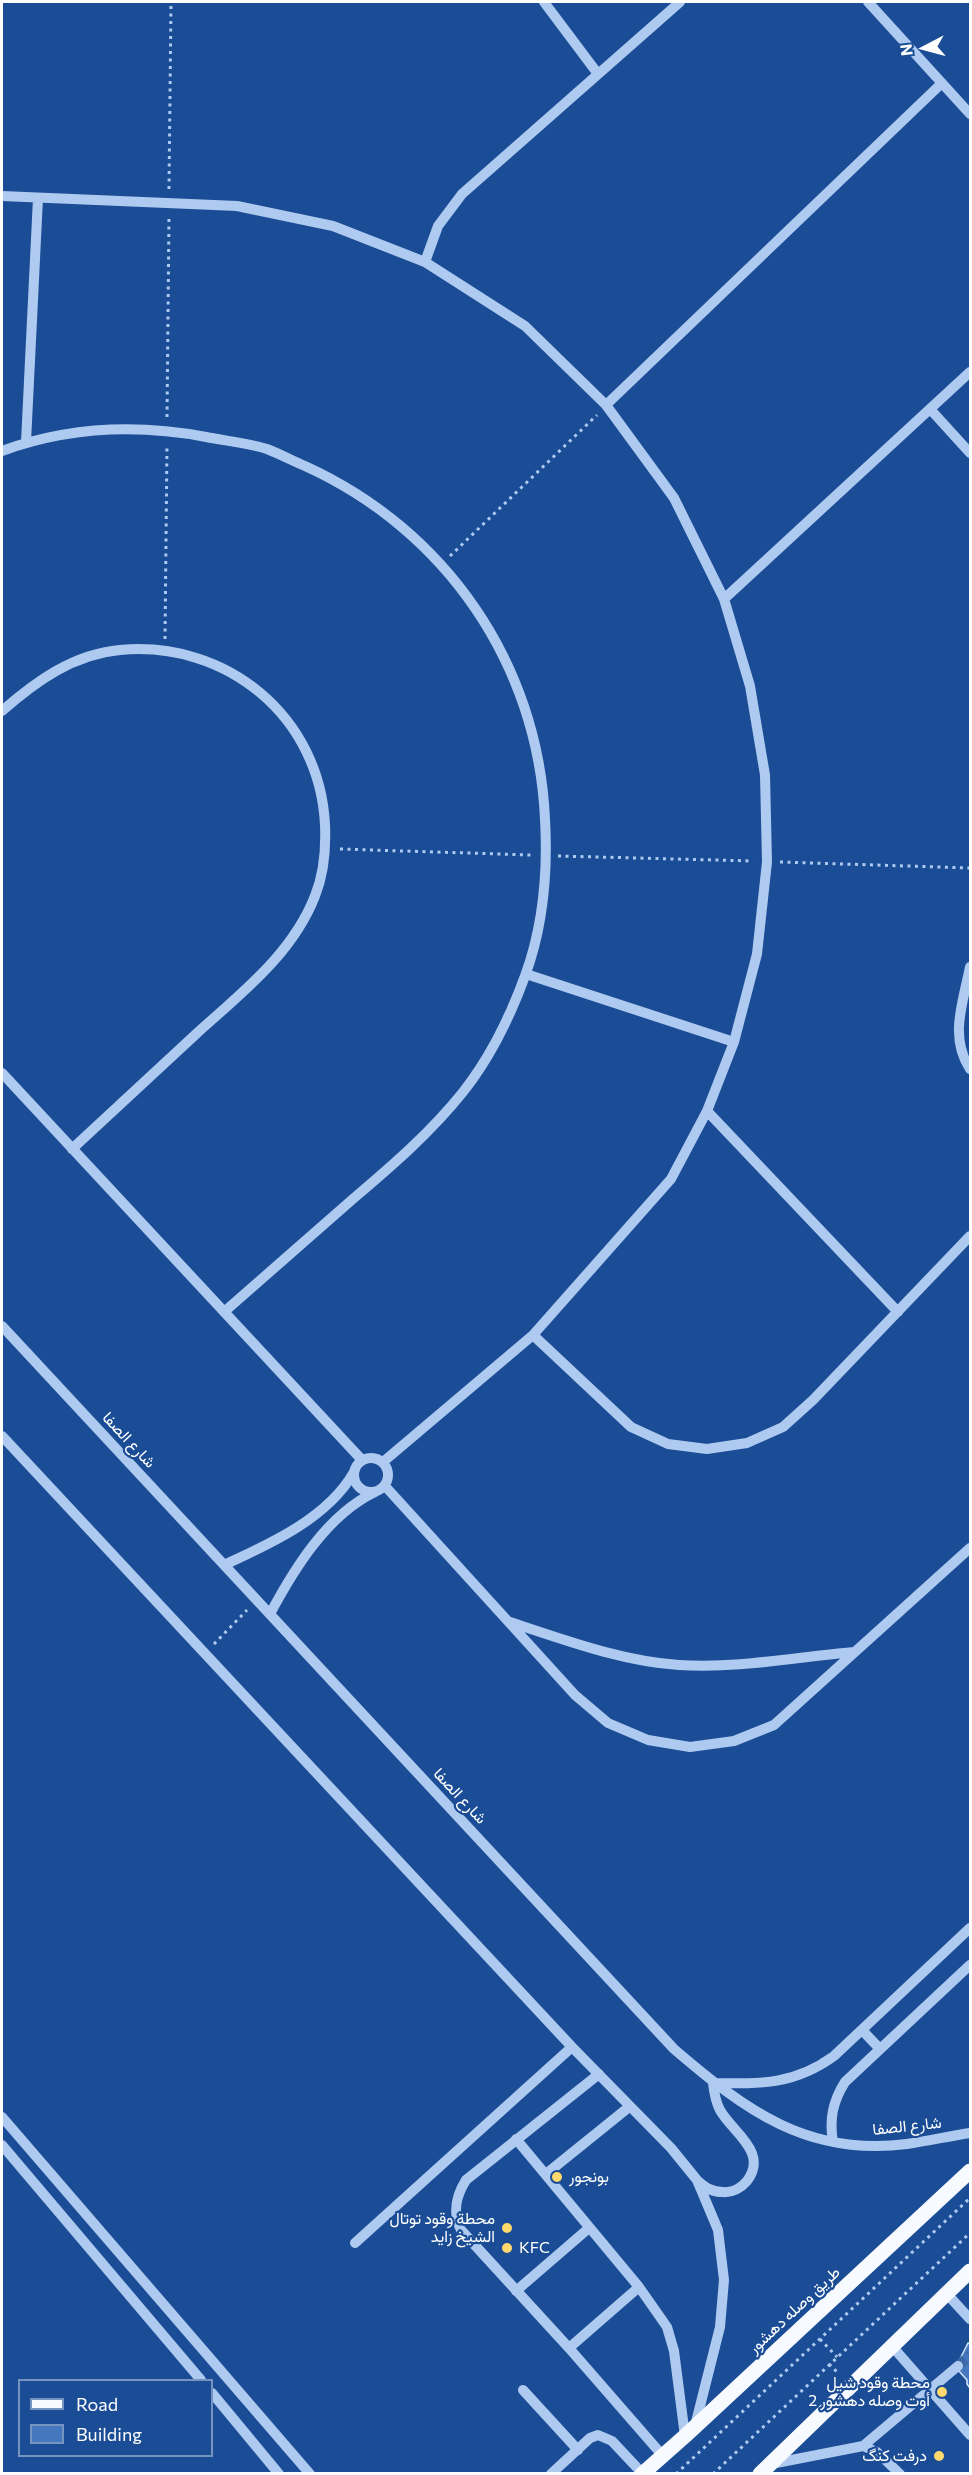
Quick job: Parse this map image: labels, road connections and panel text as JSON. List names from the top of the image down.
{
  "streets": {
    "main road": ["طريق وصله دهشور"],
    "street": ["شارع الصفا"]
  },
  "places": [
    "بونجور",
    "محطة وقود توتال الشيخ زايد",
    "KFC",
    "محطة وقود شيل أوت وصله دهشور 2",
    "درفت كنگ"
  ],
  "legend": ["Road", "Building"],
  "north": "left"
}
